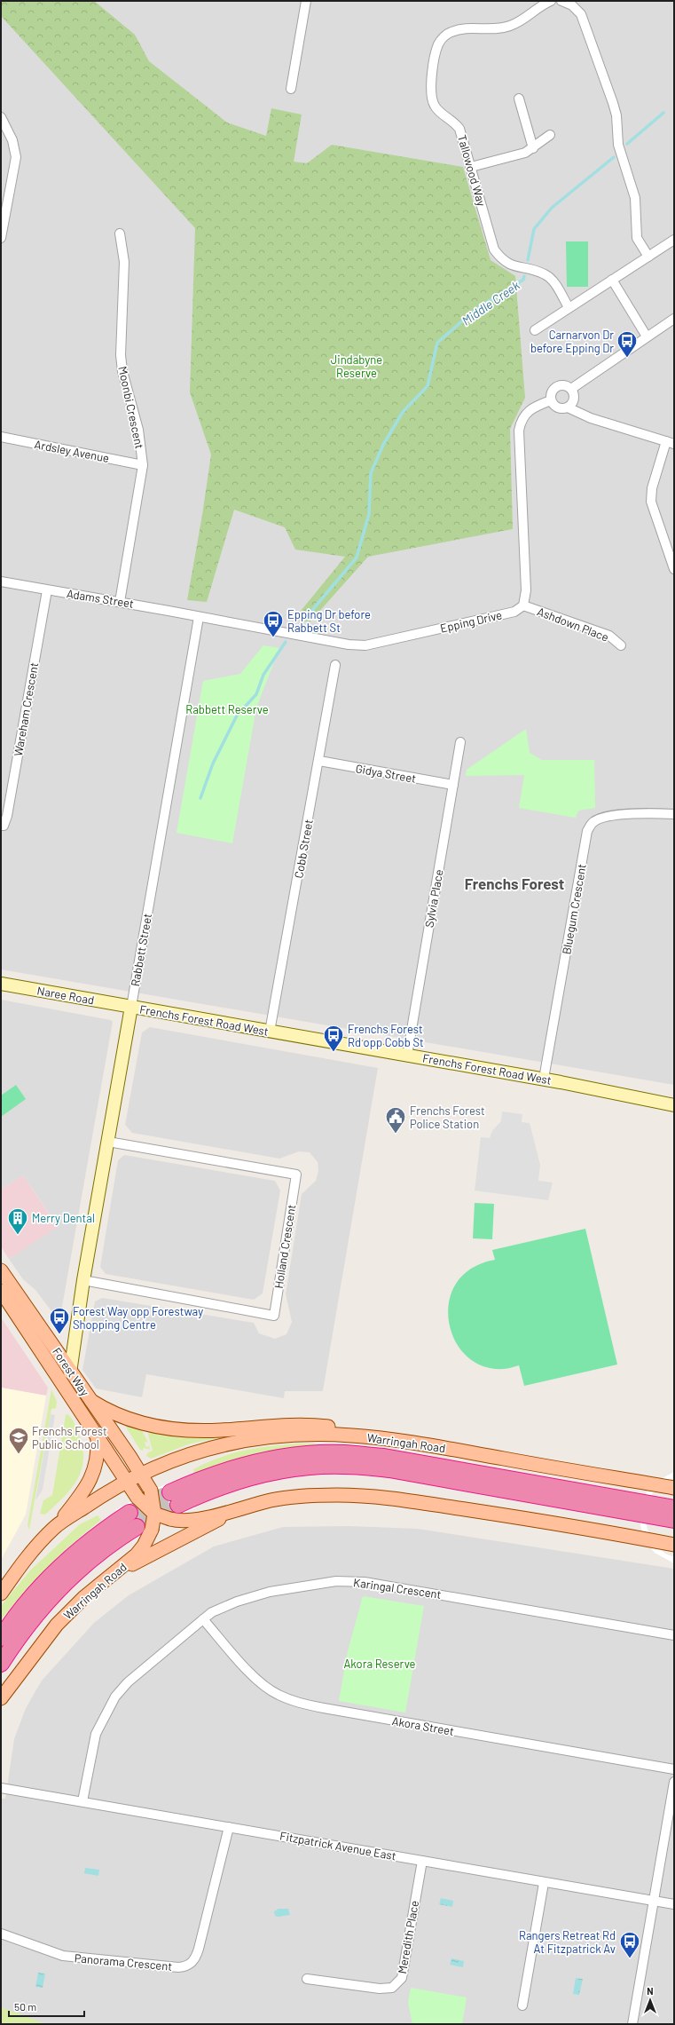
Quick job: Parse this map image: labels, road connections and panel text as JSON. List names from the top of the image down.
{
  "streets": {
    "highway": ["Warringah Road"],
    "main road": [
      "Rabbett Street",
      "Naree Road",
      "Frenchs Forest Road West",
      "Forest Way"
    ],
    "street": [
      "Tallowood Way",
      "Moonbi Crescent",
      "Ardsley Avenue",
      "Adams Street",
      "Epping Drive",
      "Ashdown Place",
      "Wareham Crescent",
      "Gidya Street",
      "Cobb Street",
      "Sylvia Place",
      "Bluegum Crescent",
      "Holland Crescent",
      "Karingal Crescent",
      "Akora Street",
      "Fitzpatrick Avenue East",
      "Meredith Place",
      "Panorama Crescent"
    ]
  },
  "crossings": [
    ["Moonbi Crescent", "Ardsley Avenue"],
    ["Moonbi Crescent", "Adams Street"],
    ["Adams Street", "Epping Drive"],
    ["Adams Street", "Wareham Crescent"],
    ["Adams Street", "Rabbett Street"],
    ["Epping Drive", "Ashdown Place"],
    ["Epping Drive", "Rabbett Street"],
    ["Gidya Street", "Cobb Street"],
    ["Gidya Street", "Sylvia Place"],
    ["Cobb Street", "Frenchs Forest Road West"],
    ["Sylvia Place", "Frenchs Forest Road West"],
    ["Bluegum Crescent", "Frenchs Forest Road West"],
    ["Rabbett Street", "Naree Road"],
    ["Rabbett Street", "Frenchs Forest Road West"],
    ["Rabbett Street", "Holland Crescent"],
    ["Rabbett Street", "Forest Way"],
    ["Naree Road", "Frenchs Forest Road West"],
    ["Forest Way", "Warringah Road"],
    ["Karingal Crescent", "Akora Street"],
    ["Karingal Crescent", "Fitzpatrick Avenue East"],
    ["Fitzpatrick Avenue East", "Meredith Place"],
    ["Fitzpatrick Avenue East", "Panorama Crescent"]
  ],
  "districts": ["Frenchs Forest"],
  "water": ["Middle Creek"],
  "parks": ["Jindabyne Reserve", "Rabbett Reserve", "Akora Reserve"],
  "places": {
    "bus stop": [
      "Carnarvon Dr before Epping Dr",
      "Epping Dr before Rabbett St",
      "Frenchs Forest Rd opp Cobb St",
      "Forest Way opp Forestway Shopping Centre",
      "Rangers Retreat Rd At Fitzpatrick Av"
    ],
    "public building": ["Frenchs Forest Police Station"],
    "building": ["Merry Dental"],
    "school or university": ["Frenchs Forest Public School"]
  },
  "scale_bar": "50 m",
  "north": "top"
}
